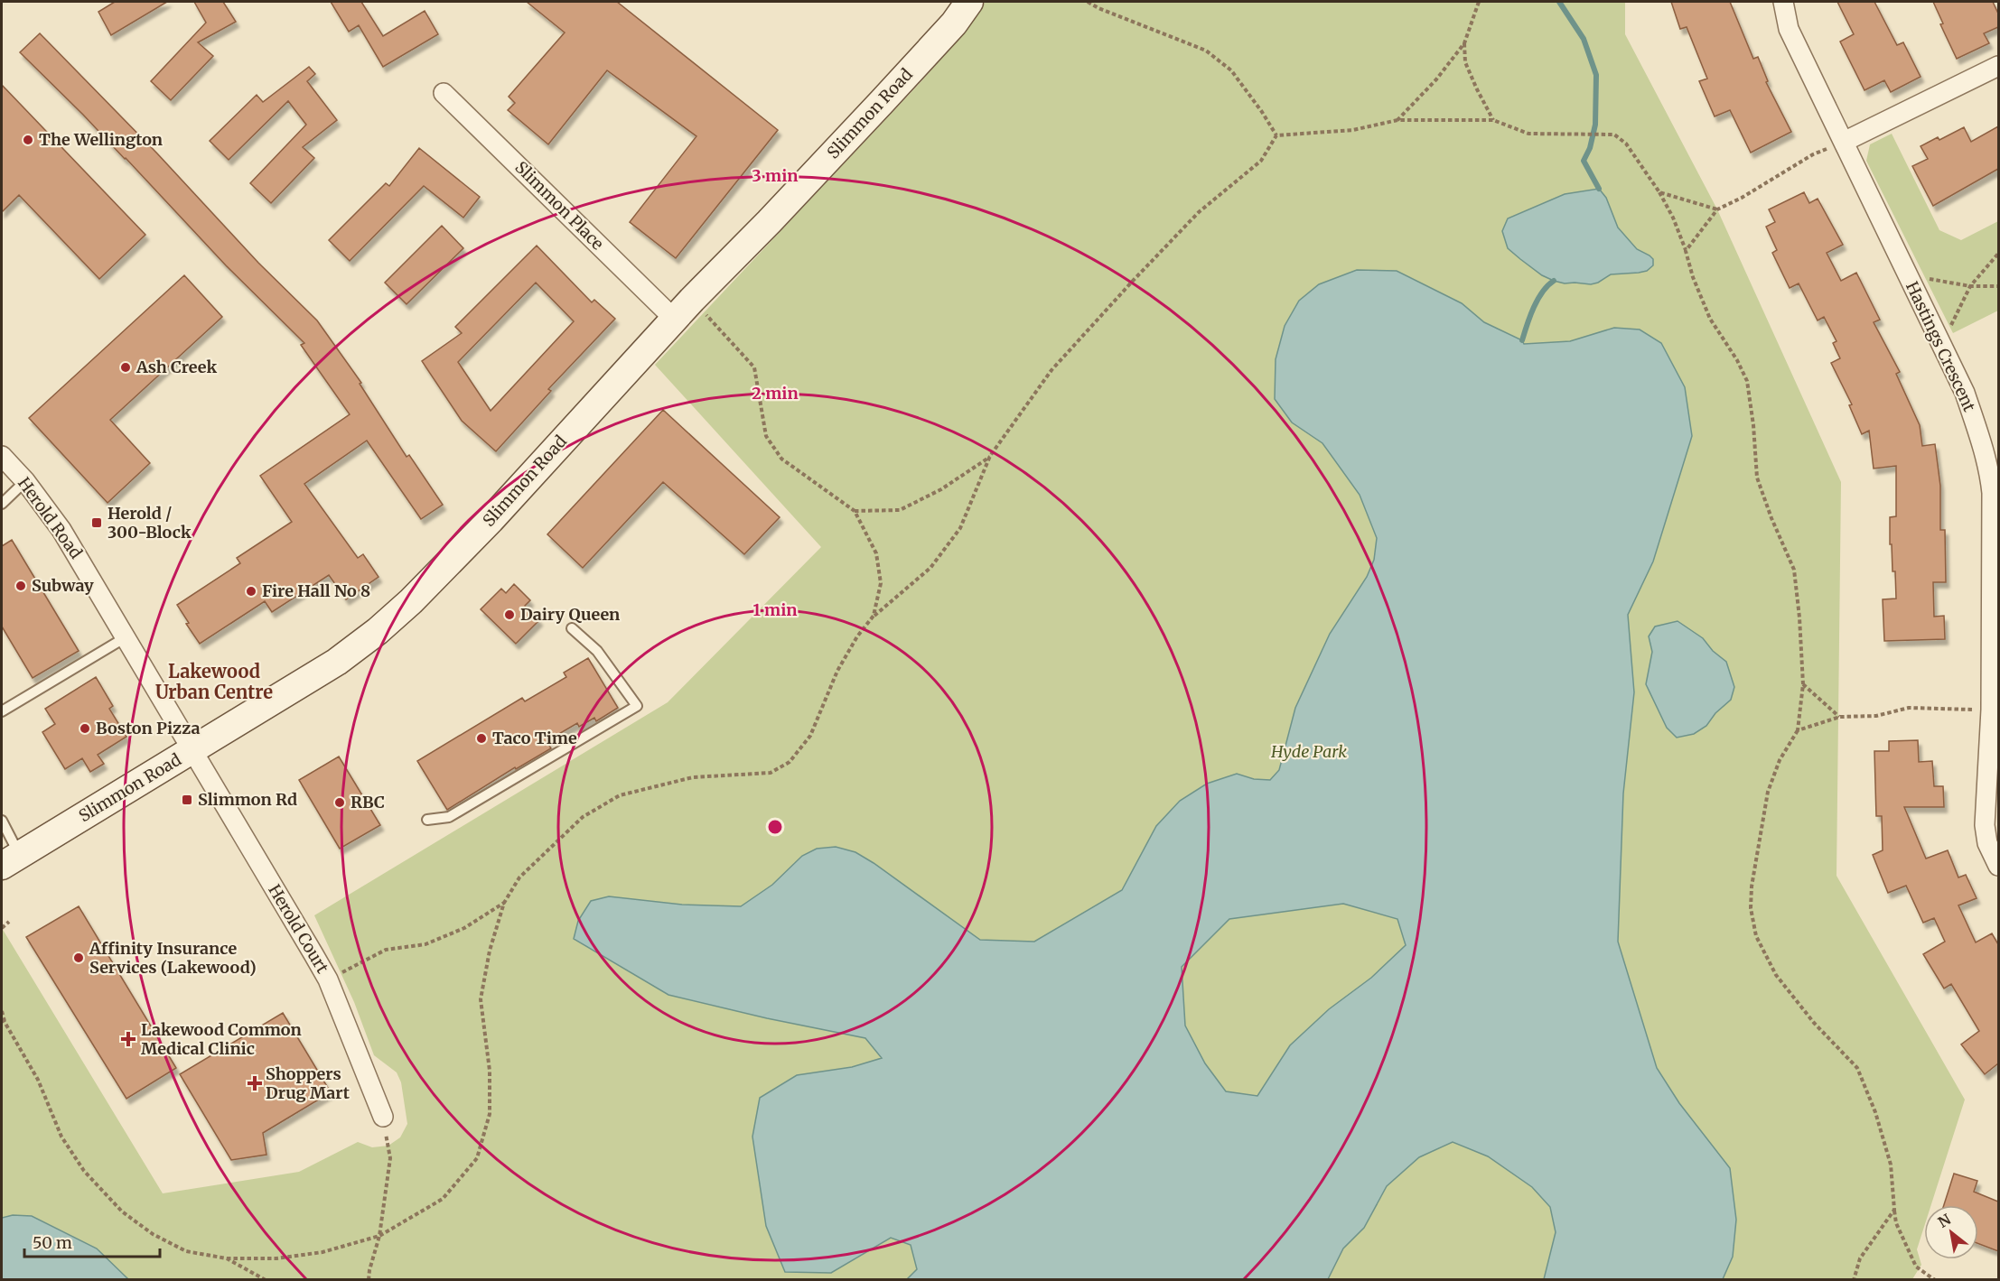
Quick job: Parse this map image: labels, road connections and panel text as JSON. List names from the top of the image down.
{
  "streets": {
    "street": [
      "Slimmon Road",
      "Slimmon Place",
      "Hastings Crescent",
      "Herold Road",
      "Herold Court"
    ]
  },
  "crossings": [
    ["Slimmon Road", "Slimmon Place"],
    ["Slimmon Road", "Herold Road"],
    ["Slimmon Road", "Herold Court"],
    ["Herold Road", "Herold Court"]
  ],
  "districts": ["Lakewood Urban Centre"],
  "parks": ["Hyde Park"],
  "places": {
    "other": [
      "The Wellington",
      "Ash Creek",
      "Subway",
      "Fire Hall No 8",
      "Dairy Queen",
      "Boston Pizza",
      "Taco Time",
      "RBC",
      "Affinity Insurance Services (Lakewood)"
    ],
    "transit": ["Herold / 300-Block", "Slimmon Rd"],
    "health": ["Lakewood Common Medical Clinic", "Shoppers Drug Mart"]
  },
  "scale_bar": "50 m",
  "north": "top left",
  "rings": ["3 min", "2 min", "1 min"]
}
